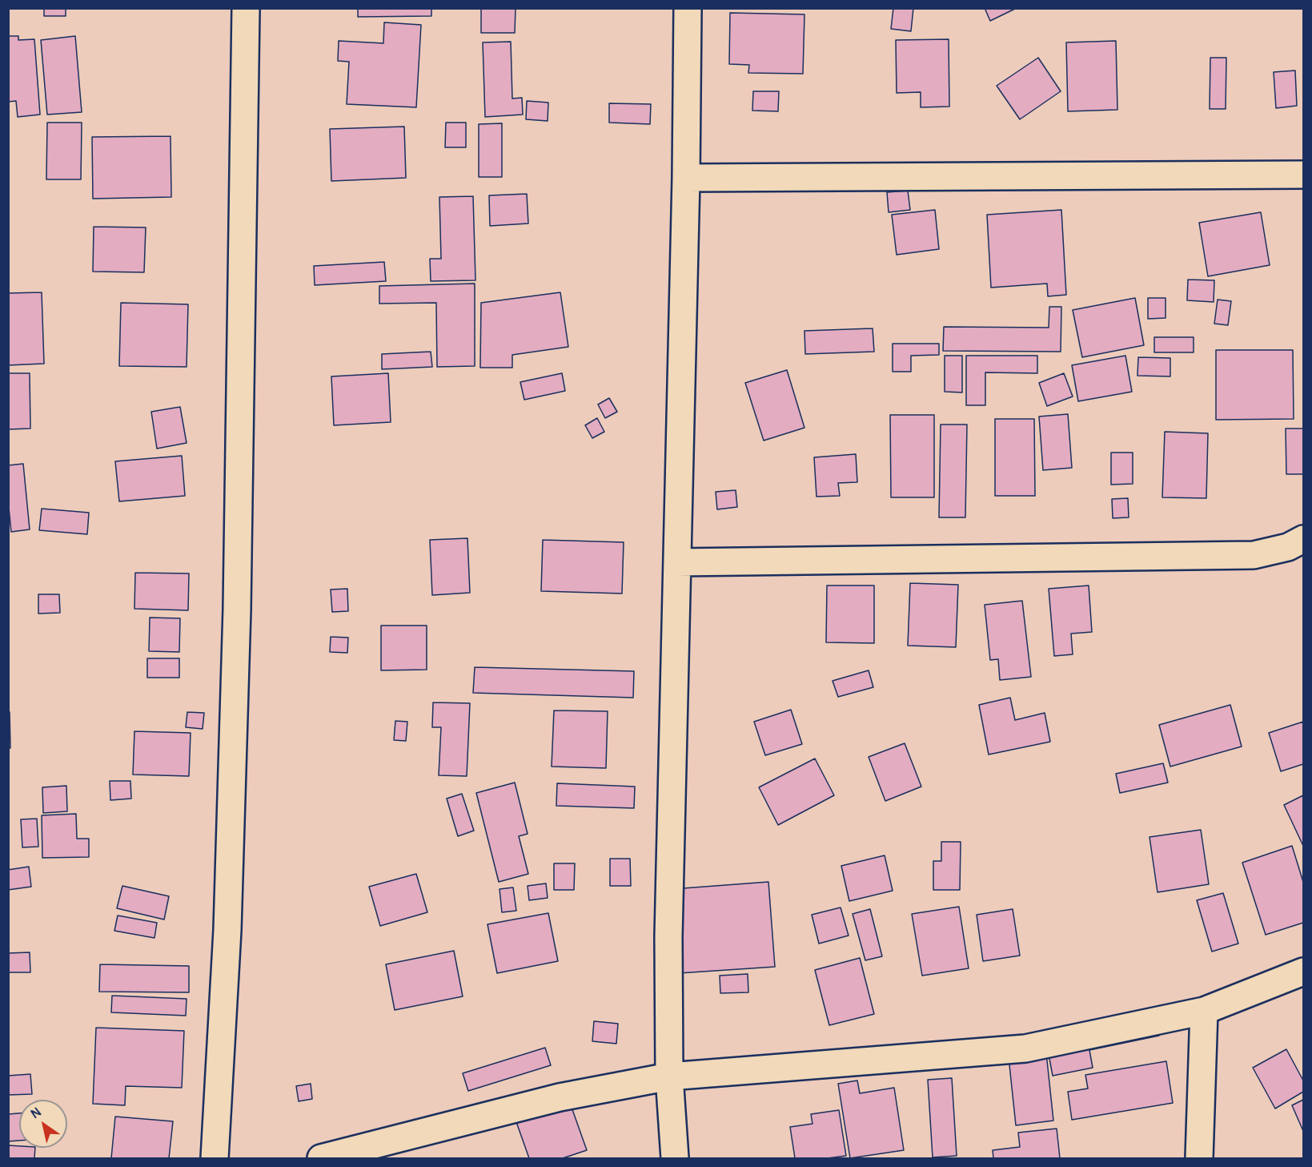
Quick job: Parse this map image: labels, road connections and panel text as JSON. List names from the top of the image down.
{
  "north": "top left"
}
